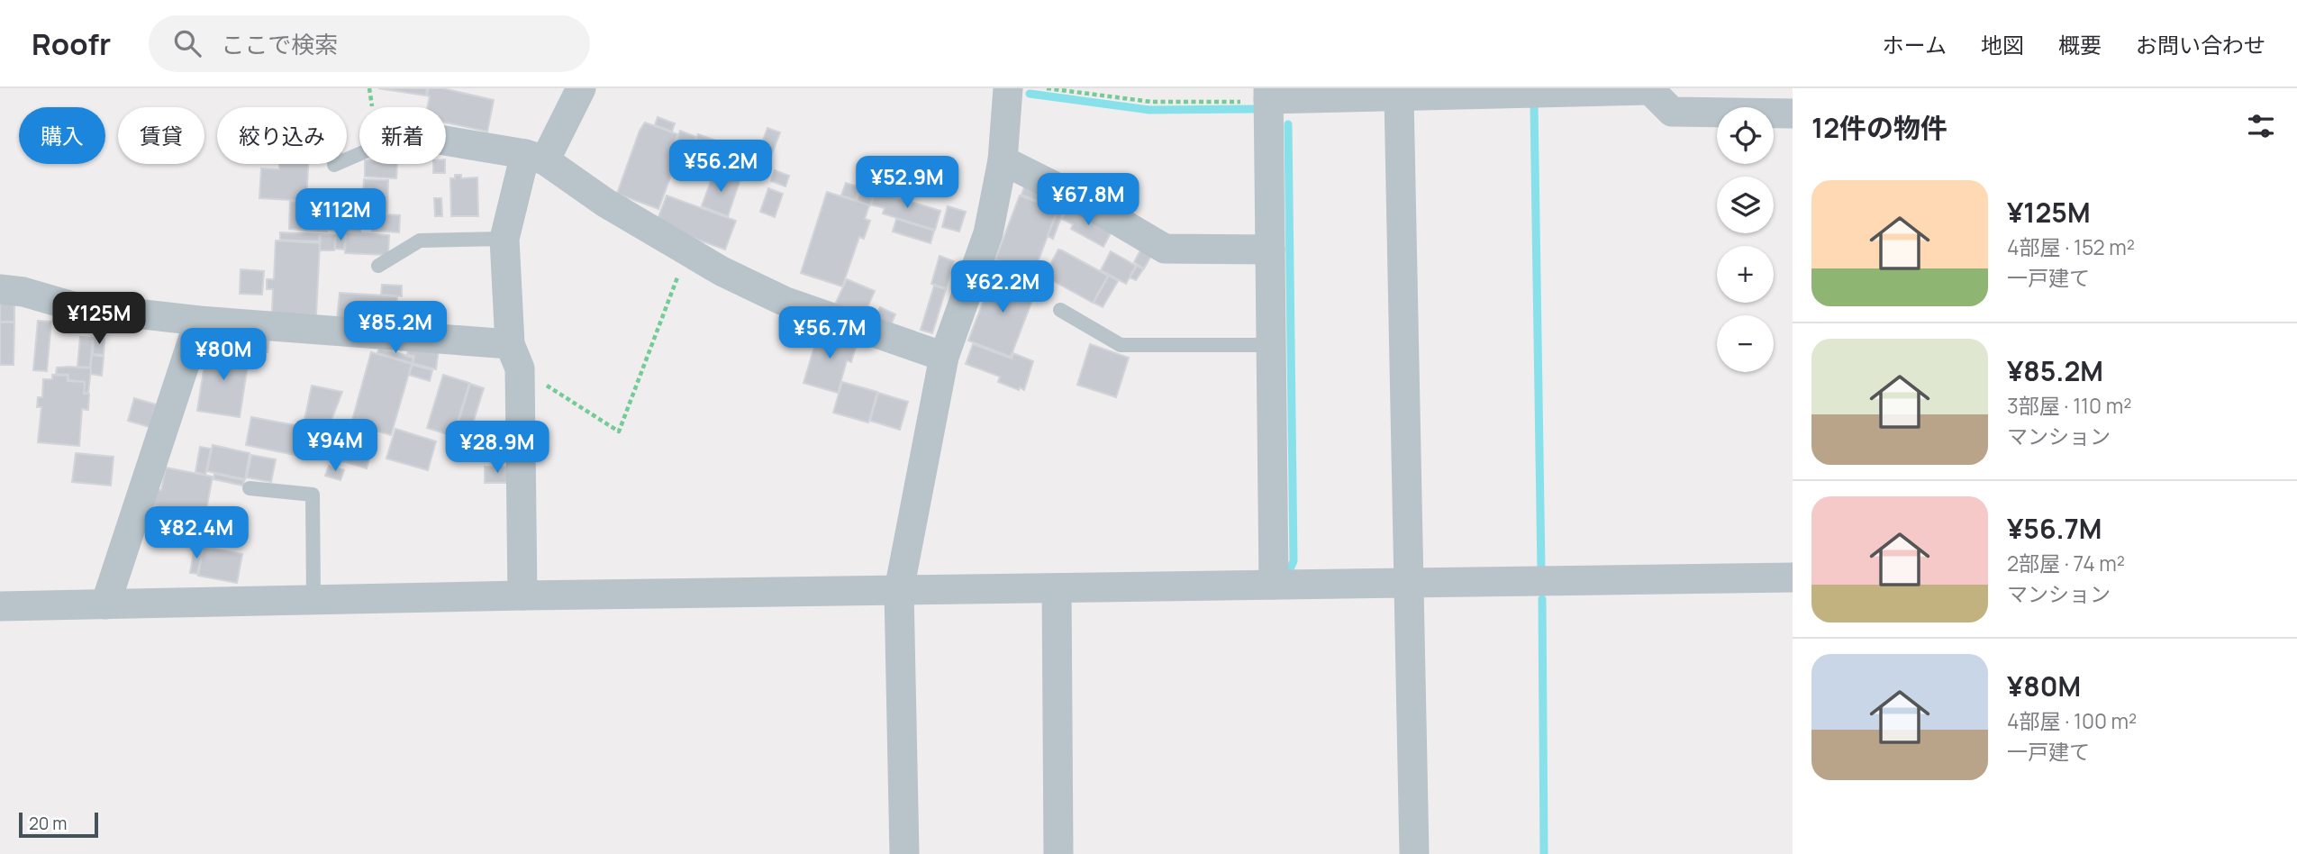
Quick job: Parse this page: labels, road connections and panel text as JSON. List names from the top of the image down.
{
  "scale_bar": "20 m",
  "page": {
    "header": "Roofr",
    "search": "ここで検索",
    "nav": [
      "ホーム",
      "地図",
      "概要",
      "お問い合わせ"
    ],
    "heading": "12件の物件",
    "map_buttons": ["+", "−"],
    "chip": [
      "購入",
      "賃貸",
      "絞り込み",
      "新着"
    ],
    "price": [
      "¥56.2M",
      "¥52.9M",
      "¥67.8M",
      "¥112M",
      "¥62.2M",
      "¥125M",
      "¥85.2M",
      "¥56.7M",
      "¥80M",
      "¥94M",
      "¥28.9M",
      "¥82.4M"
    ],
    "list": [
      {
        "name": "¥125M",
        "note": "4部屋 · 152 m² · 一戸建て"
      },
      {
        "name": "¥85.2M",
        "note": "3部屋 · 110 m² · マンション"
      },
      {
        "name": "¥56.7M",
        "note": "2部屋 · 74 m² · マンション"
      },
      {
        "name": "¥80M",
        "note": "4部屋 · 100 m² · 一戸建て"
      }
    ],
    "scale": "20 m"
  }
}
